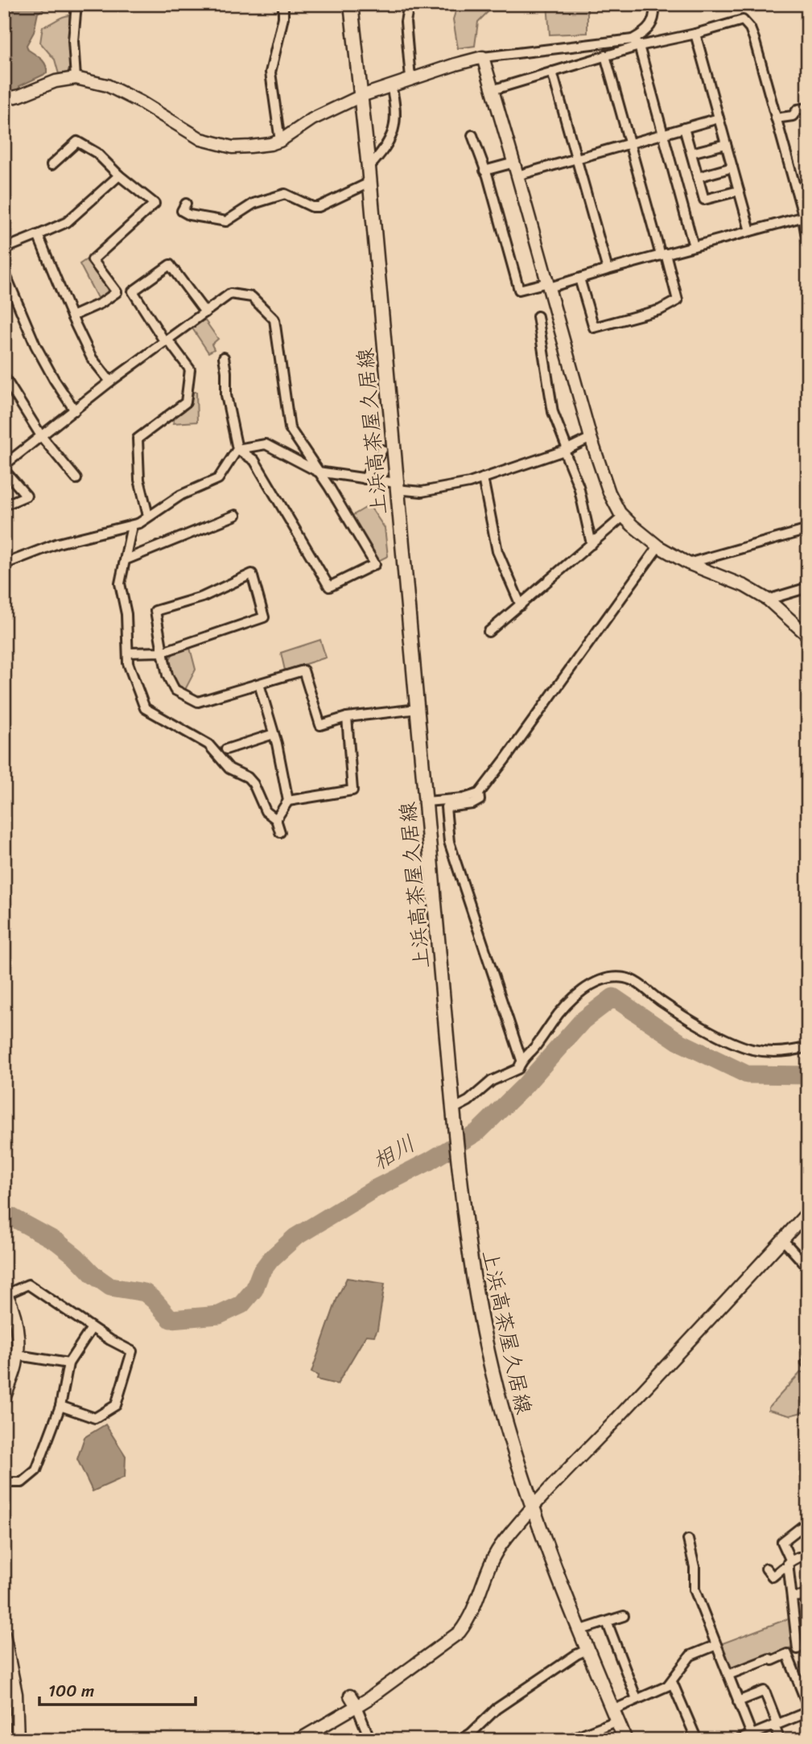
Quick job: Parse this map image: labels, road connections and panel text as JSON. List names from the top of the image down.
{
  "streets": {
    "main road": ["上浜高茶屋久居線"]
  },
  "water": ["相川"],
  "scale_bar": "100 m"
}
